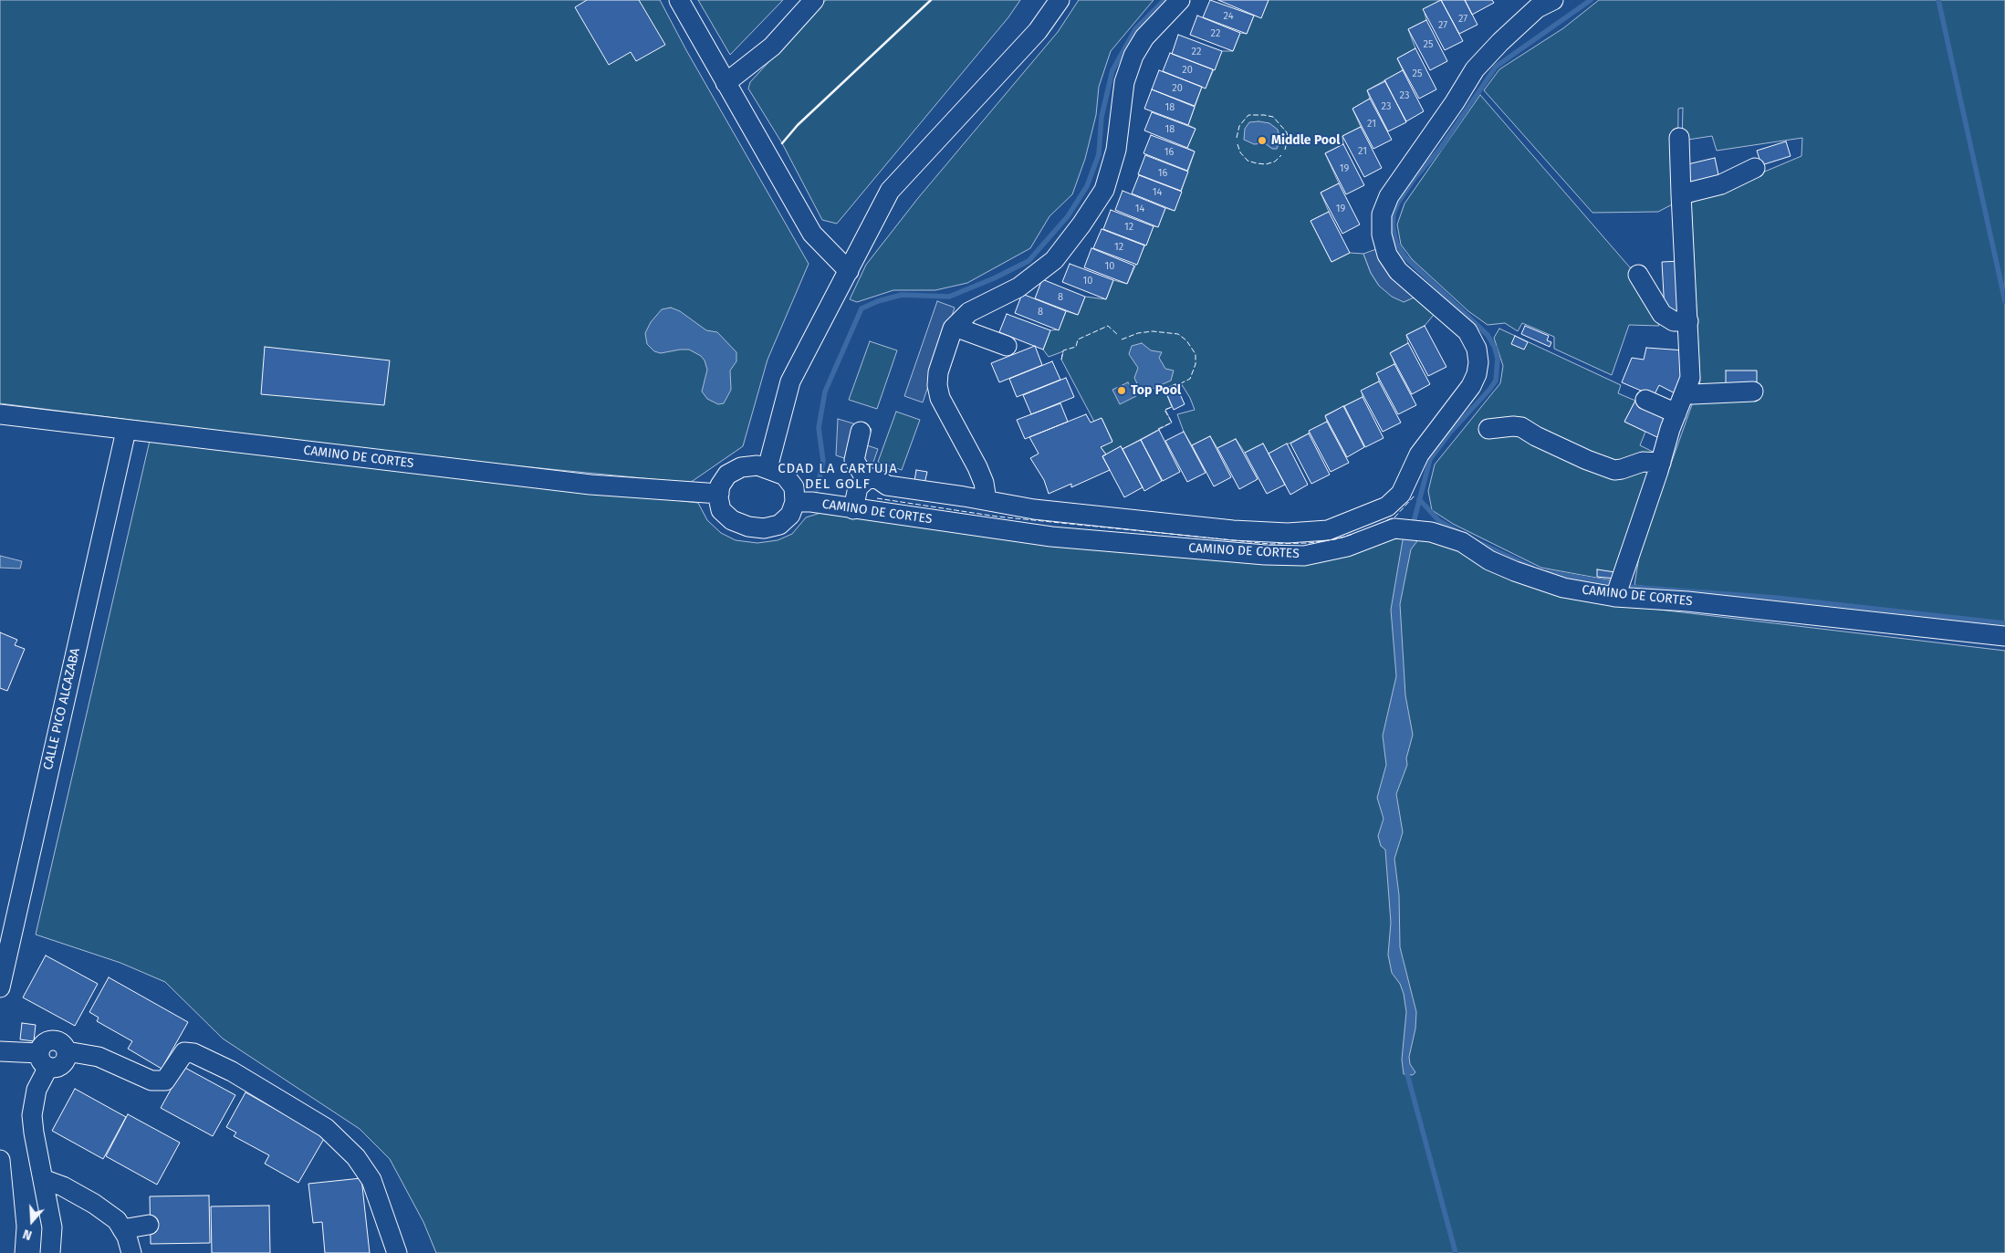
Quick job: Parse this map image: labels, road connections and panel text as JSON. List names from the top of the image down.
{
  "streets": {
    "street": ["CAMINO DE CORTES", "CALLE PICO ALCAZABA"]
  },
  "crossings": [
    ["CAMINO DE CORTES", "CALLE PICO ALCAZABA"]
  ],
  "districts": ["CDAD LA CARTUJA DEL GOLF"],
  "places": ["Middle Pool", "Top Pool"],
  "house_numbers": [
    "24",
    "27",
    "27",
    "22",
    "25",
    "22",
    "20",
    "25",
    "20",
    "23",
    "23",
    "18",
    "21",
    "18",
    "21",
    "16",
    "19",
    "16",
    "14",
    "14",
    "19",
    "12",
    "12",
    "10",
    "10",
    "8",
    "8"
  ],
  "north": "bottom"
}
